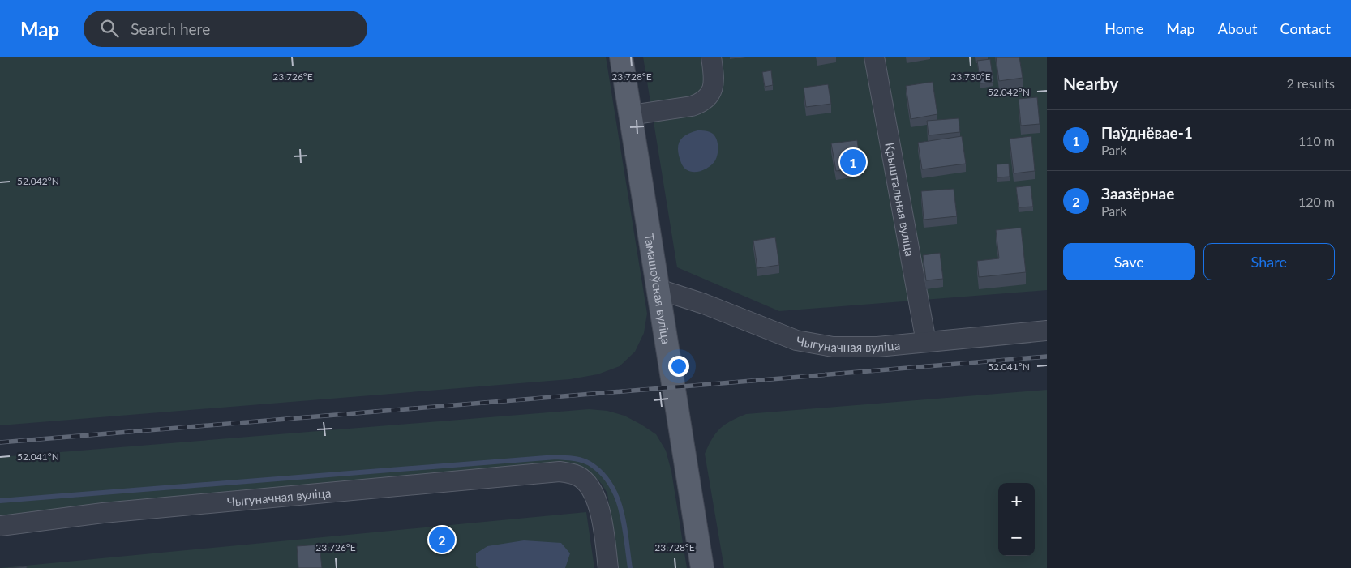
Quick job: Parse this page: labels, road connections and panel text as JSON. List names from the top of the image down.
{
  "streets": {
    "main road": ["Тамашоўская вуліца"],
    "lane": ["Крыштальная вуліца", "Чыгуначная вуліца"]
  },
  "crossings": [
    ["Крыштальная вуліца", "Чыгуначная вуліца"],
    ["Тамашоўская вуліца", "Чыгуначная вуліца"]
  ],
  "page": {
    "header": "Map",
    "search": "Search here",
    "nav": [
      "Home",
      "Map",
      "About",
      "Contact"
    ],
    "heading": ["Nearby", "2 results"],
    "list": [
      {
        "mark": "1",
        "name": "Паўднёвае-1",
        "note": "Park",
        "value": "110 m"
      },
      {
        "mark": "2",
        "name": "Заазёрнае",
        "note": "Park",
        "value": "120 m"
      }
    ],
    "pins": ["1", "2"],
    "buttons": ["Save", "Share"],
    "map_buttons": ["+", "−"]
  },
  "coordinates": [
    "23.726°E",
    "23.728°E",
    "23.730°E",
    "52.042°N",
    "52.041°N"
  ]
}
